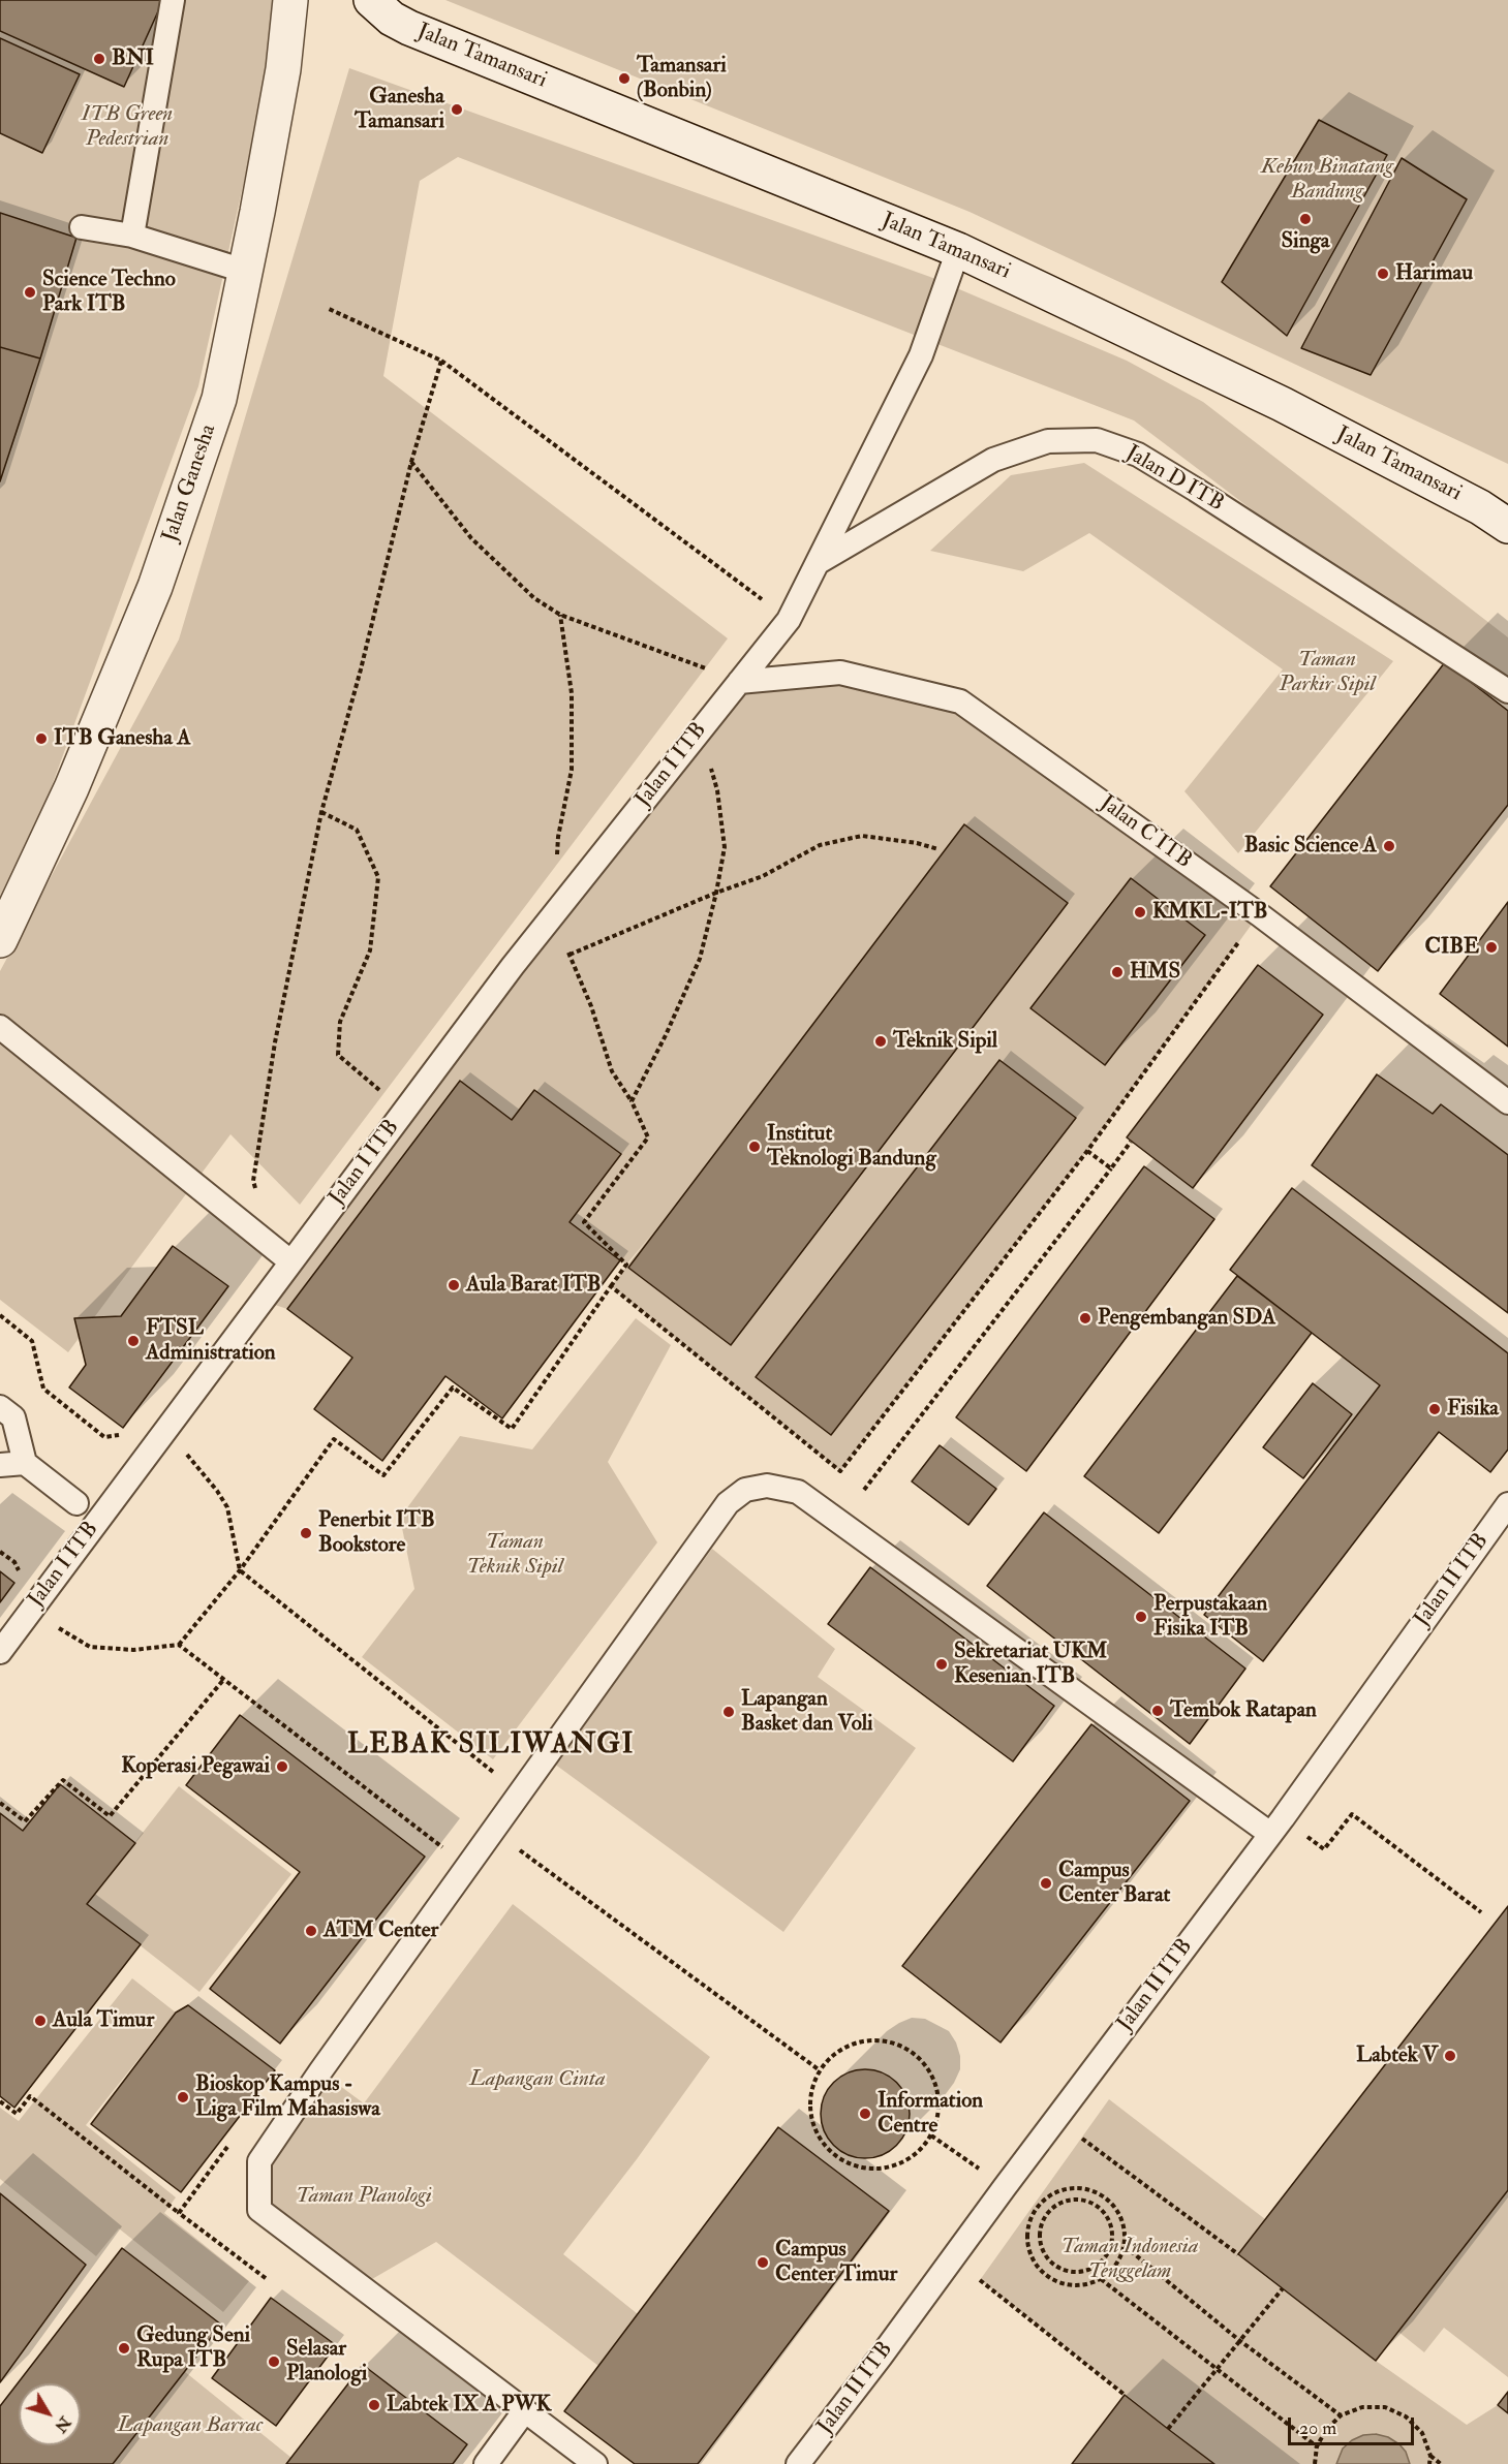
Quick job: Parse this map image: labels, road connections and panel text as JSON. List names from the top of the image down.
{
  "streets": {
    "main road": ["Jalan Tamansari", "Jalan Ganesha"],
    "lane": [
      "Jalan D ITB",
      "Jalan I ITB",
      "Jalan C ITB",
      "Jalan II ITB"
    ]
  },
  "crossings": [
    ["Jalan I ITB", "Jalan C ITB"]
  ],
  "districts": ["LEBAK SILIWANGI"],
  "parks": [
    "ITB Green Pedestrian",
    "Kebun Binatang Bandung",
    "Taman Parkir Sipil",
    "Taman Teknik Sipil",
    "Lapangan Cinta",
    "Taman Planologi",
    "Taman Indonesia Tenggelam",
    "Lapangan Barrac"
  ],
  "places": [
    "BNI",
    "Tamansari (Bonbin)",
    "Ganesha Tamansari",
    "Singa",
    "Harimau",
    "Science Techno Park ITB",
    "ITB Ganesha A",
    "Basic Science A",
    "KMKL-ITB",
    "CIBE",
    "HMS",
    "Teknik Sipil",
    "Institut Teknologi Bandung",
    "Aula Barat ITB",
    "Pengembangan SDA",
    "FTSL Administration",
    "Fisika",
    "Penerbit ITB Bookstore",
    "Perpustakaan Fisika ITB",
    "Sekretariat UKM Kesenian ITB",
    "Tembok Ratapan",
    "Lapangan Basket dan Voli",
    "Koperasi Pegawai",
    "Campus Center Barat",
    "ATM Center",
    "Aula Timur",
    "Labtek V",
    "Bioskop Kampus - Liga Film Mahasiswa",
    "Information Centre",
    "Campus Center Timur",
    "Gedung Seni Rupa ITB",
    "Selasar Planologi",
    "Labtek IX A PWK"
  ],
  "scale_bar": "20 m",
  "north": "bottom right"
}
